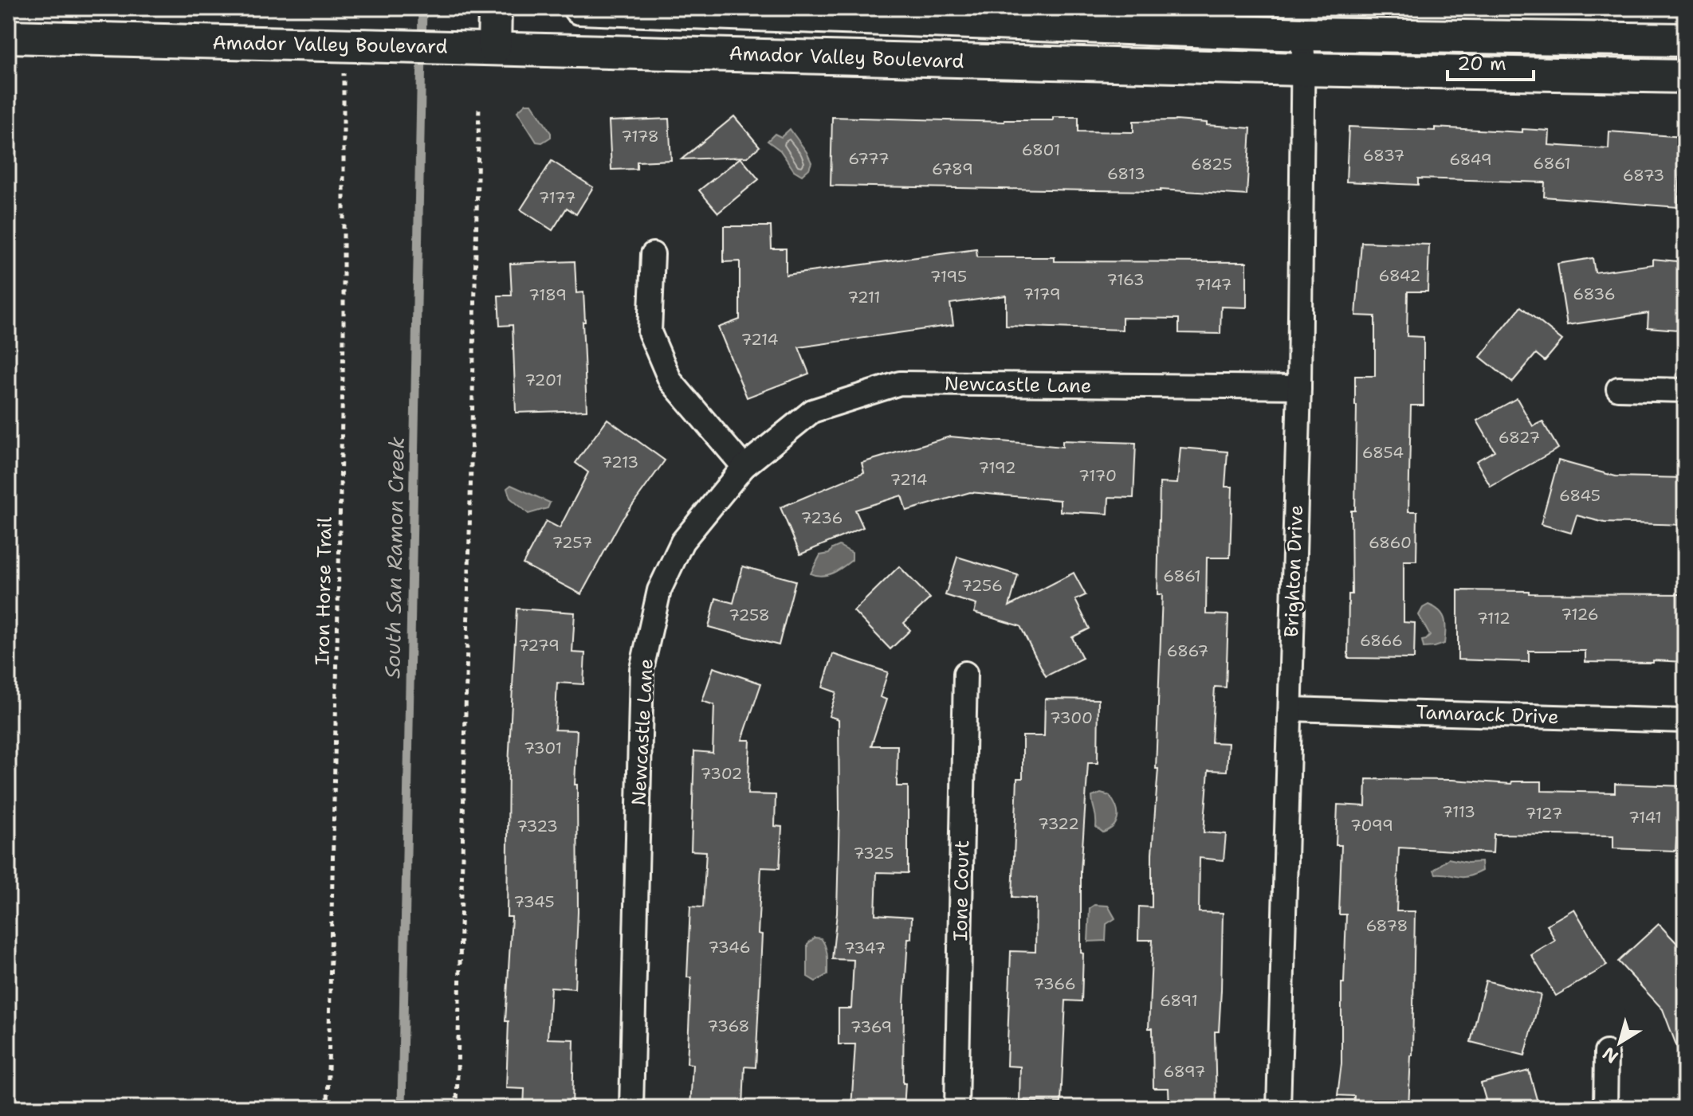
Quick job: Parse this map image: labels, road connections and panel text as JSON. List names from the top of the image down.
{
  "streets": {
    "street": [
      "Amador Valley Boulevard",
      "Newcastle Lane",
      "Brighton Drive",
      "Tamarack Drive",
      "Ione Court"
    ],
    "path": ["Iron Horse Trail"]
  },
  "crossings": [
    ["Amador Valley Boulevard", "Brighton Drive"],
    ["Newcastle Lane", "Brighton Drive"],
    ["Brighton Drive", "Tamarack Drive"]
  ],
  "water": ["South San Ramon Creek"],
  "house_numbers": [
    "7178",
    "6801",
    "6837",
    "6777",
    "6849",
    "6861",
    "6825",
    "6789",
    "6813",
    "6873",
    "7177",
    "6842",
    "7195",
    "7163",
    "7147",
    "7179",
    "6836",
    "7189",
    "7211",
    "7214",
    "7201",
    "6827",
    "6854",
    "7213",
    "7192",
    "7170",
    "7214",
    "6845",
    "7236",
    "7257",
    "6860",
    "6861",
    "7256",
    "7126",
    "7258",
    "7112",
    "6866",
    "7279",
    "6867",
    "7300",
    "7301",
    "7302",
    "7113",
    "7127",
    "7141",
    "7322",
    "7099",
    "7323",
    "7325",
    "7345",
    "6878",
    "7346",
    "7347",
    "7366",
    "6891",
    "7368",
    "7369",
    "6897"
  ],
  "scale_bar": "20 m",
  "north": "bottom left"
}
